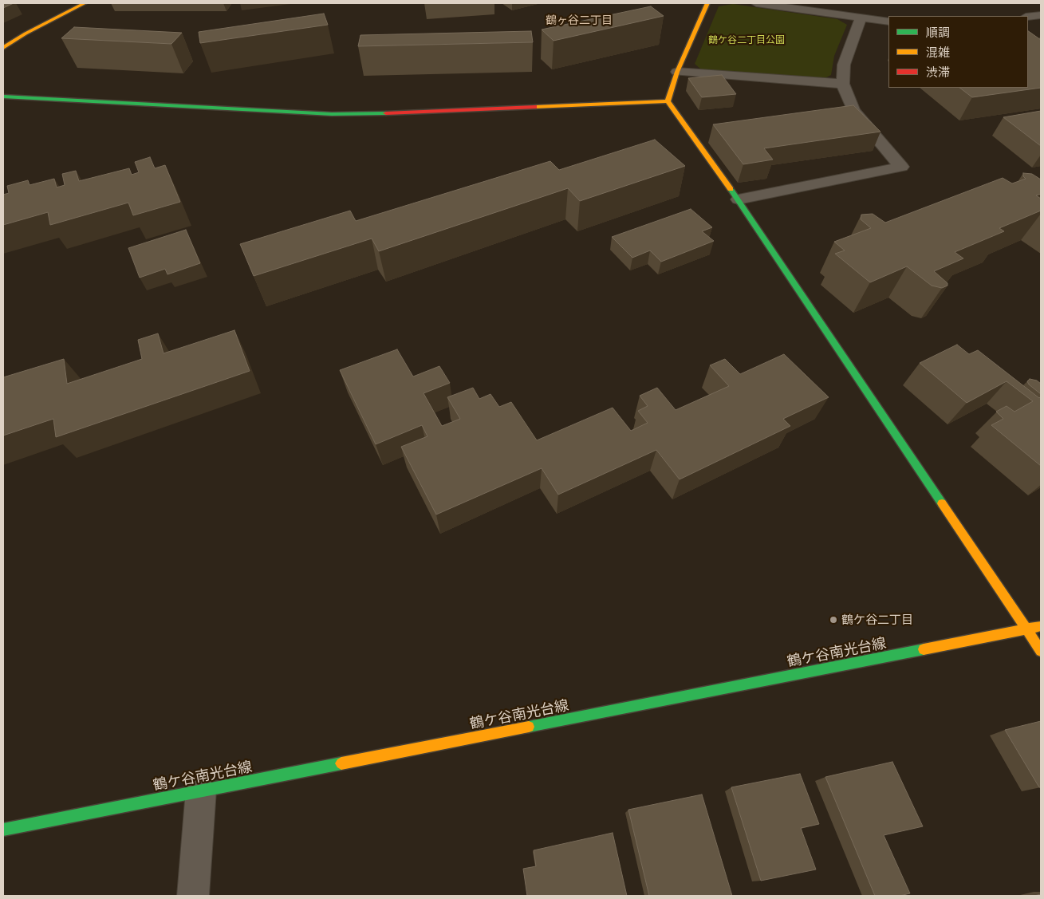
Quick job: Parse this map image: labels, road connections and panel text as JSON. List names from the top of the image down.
{
  "streets": {
    "street": ["鶴ケ谷南光台線"]
  },
  "districts": ["鶴ヶ谷二丁目"],
  "parks": ["鶴ケ谷二丁目公園"],
  "places": ["鶴ケ谷二丁目"],
  "legend": ["順調", "混雑", "渋滞"]
}
